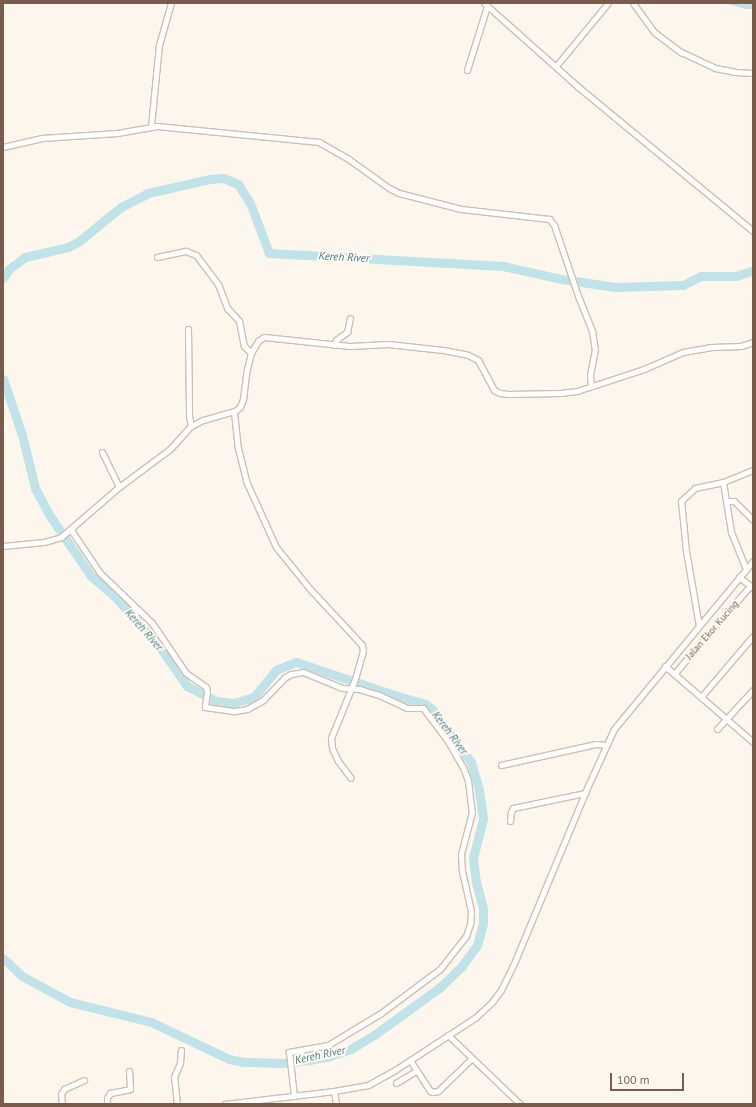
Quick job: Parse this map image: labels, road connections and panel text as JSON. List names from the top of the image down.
{
  "streets": {
    "street": ["Jalan Ekor Kucing"]
  },
  "water": ["Kereh River"],
  "scale_bar": "100 m"
}
